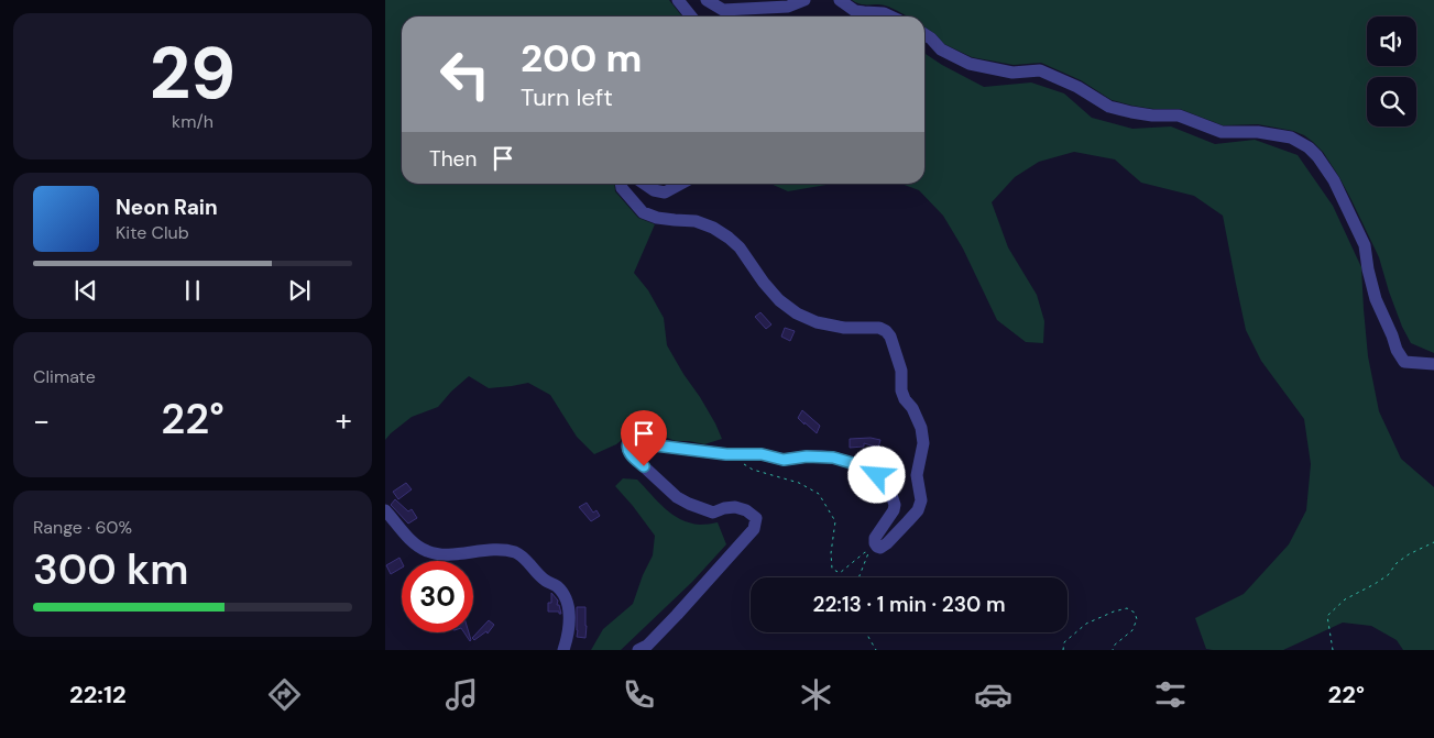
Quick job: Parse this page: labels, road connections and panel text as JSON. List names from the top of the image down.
{
  "page": {
    "tile": [
      ["29", "km/h"],
      "Climate",
      ["Range · 60%", "300 km"]
    ],
    "turn": ["200 m", "Turn left"],
    "then": "Then",
    "song": ["Neon Rain", "Kite Club"],
    "heat": ["−", "22°", "+"],
    "limit": "30",
    "trip": "22:13 · 1 min · 230 m",
    "tabs": ["22:12", "22°"]
  }
}
